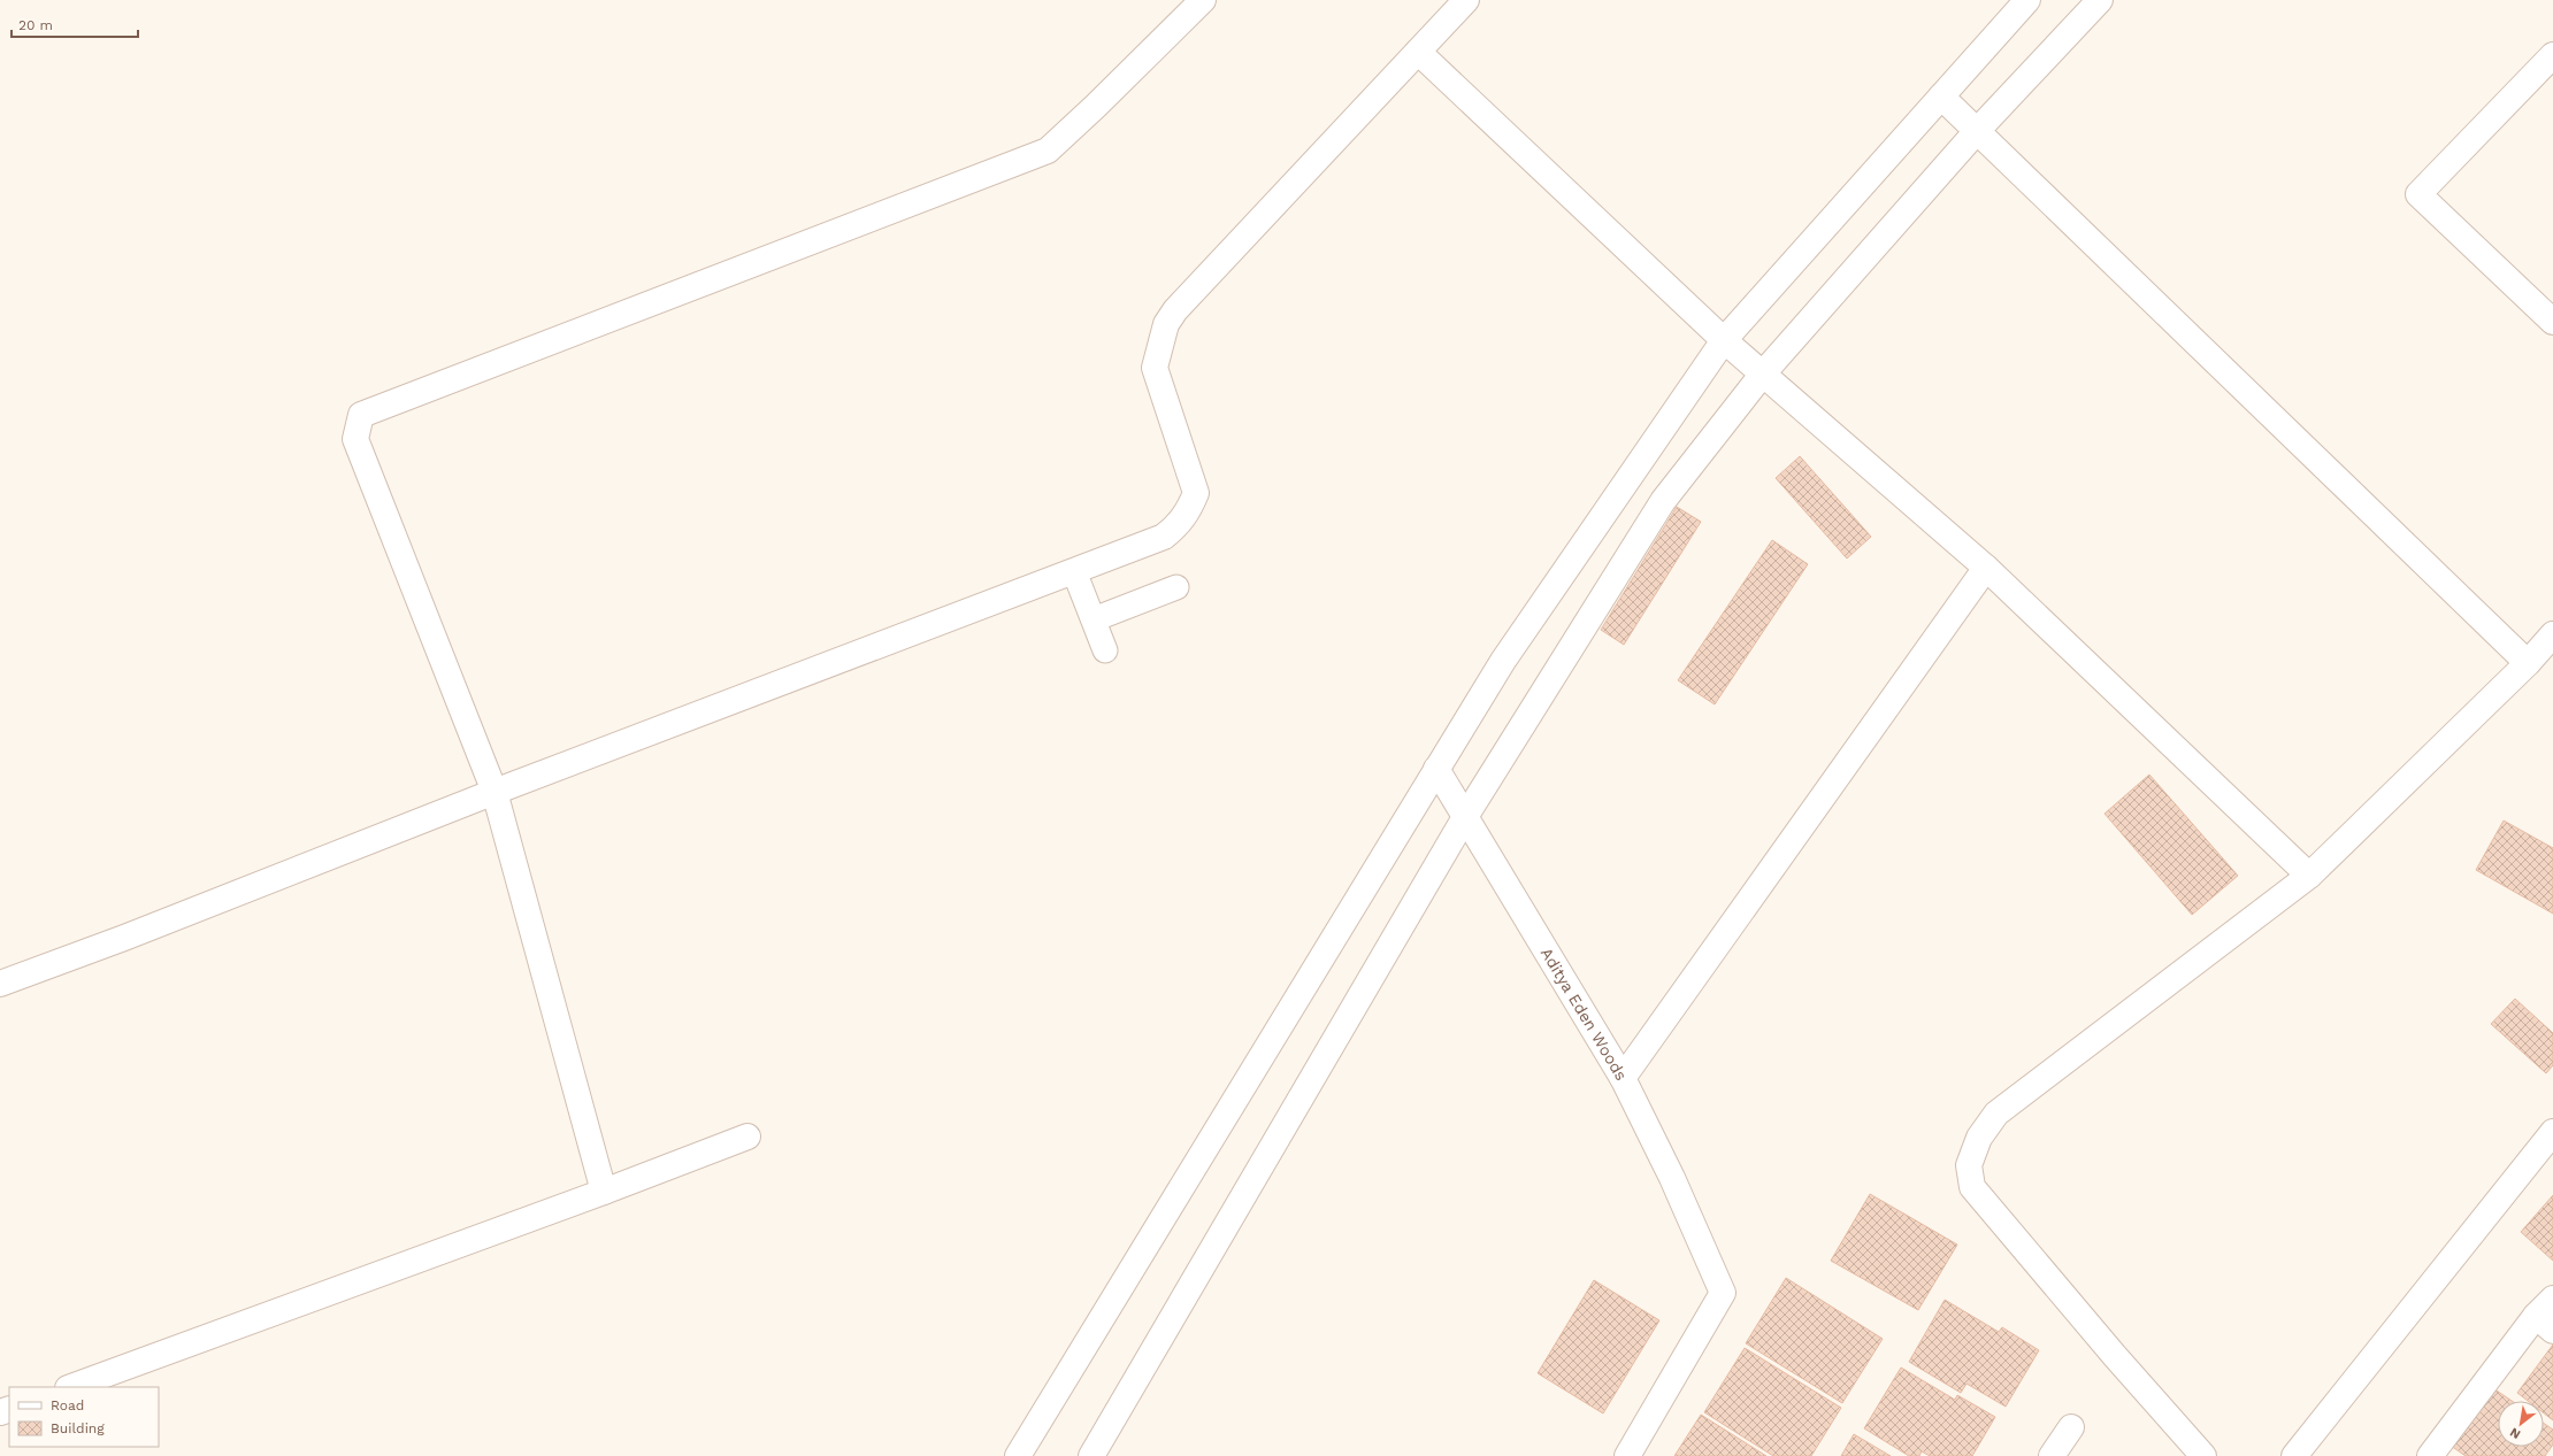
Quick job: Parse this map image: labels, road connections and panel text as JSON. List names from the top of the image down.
{
  "streets": {
    "street": ["Aditya Eden Woods"]
  },
  "legend": ["Road", "Building"],
  "scale_bar": "20 m",
  "north": "bottom left"
}
